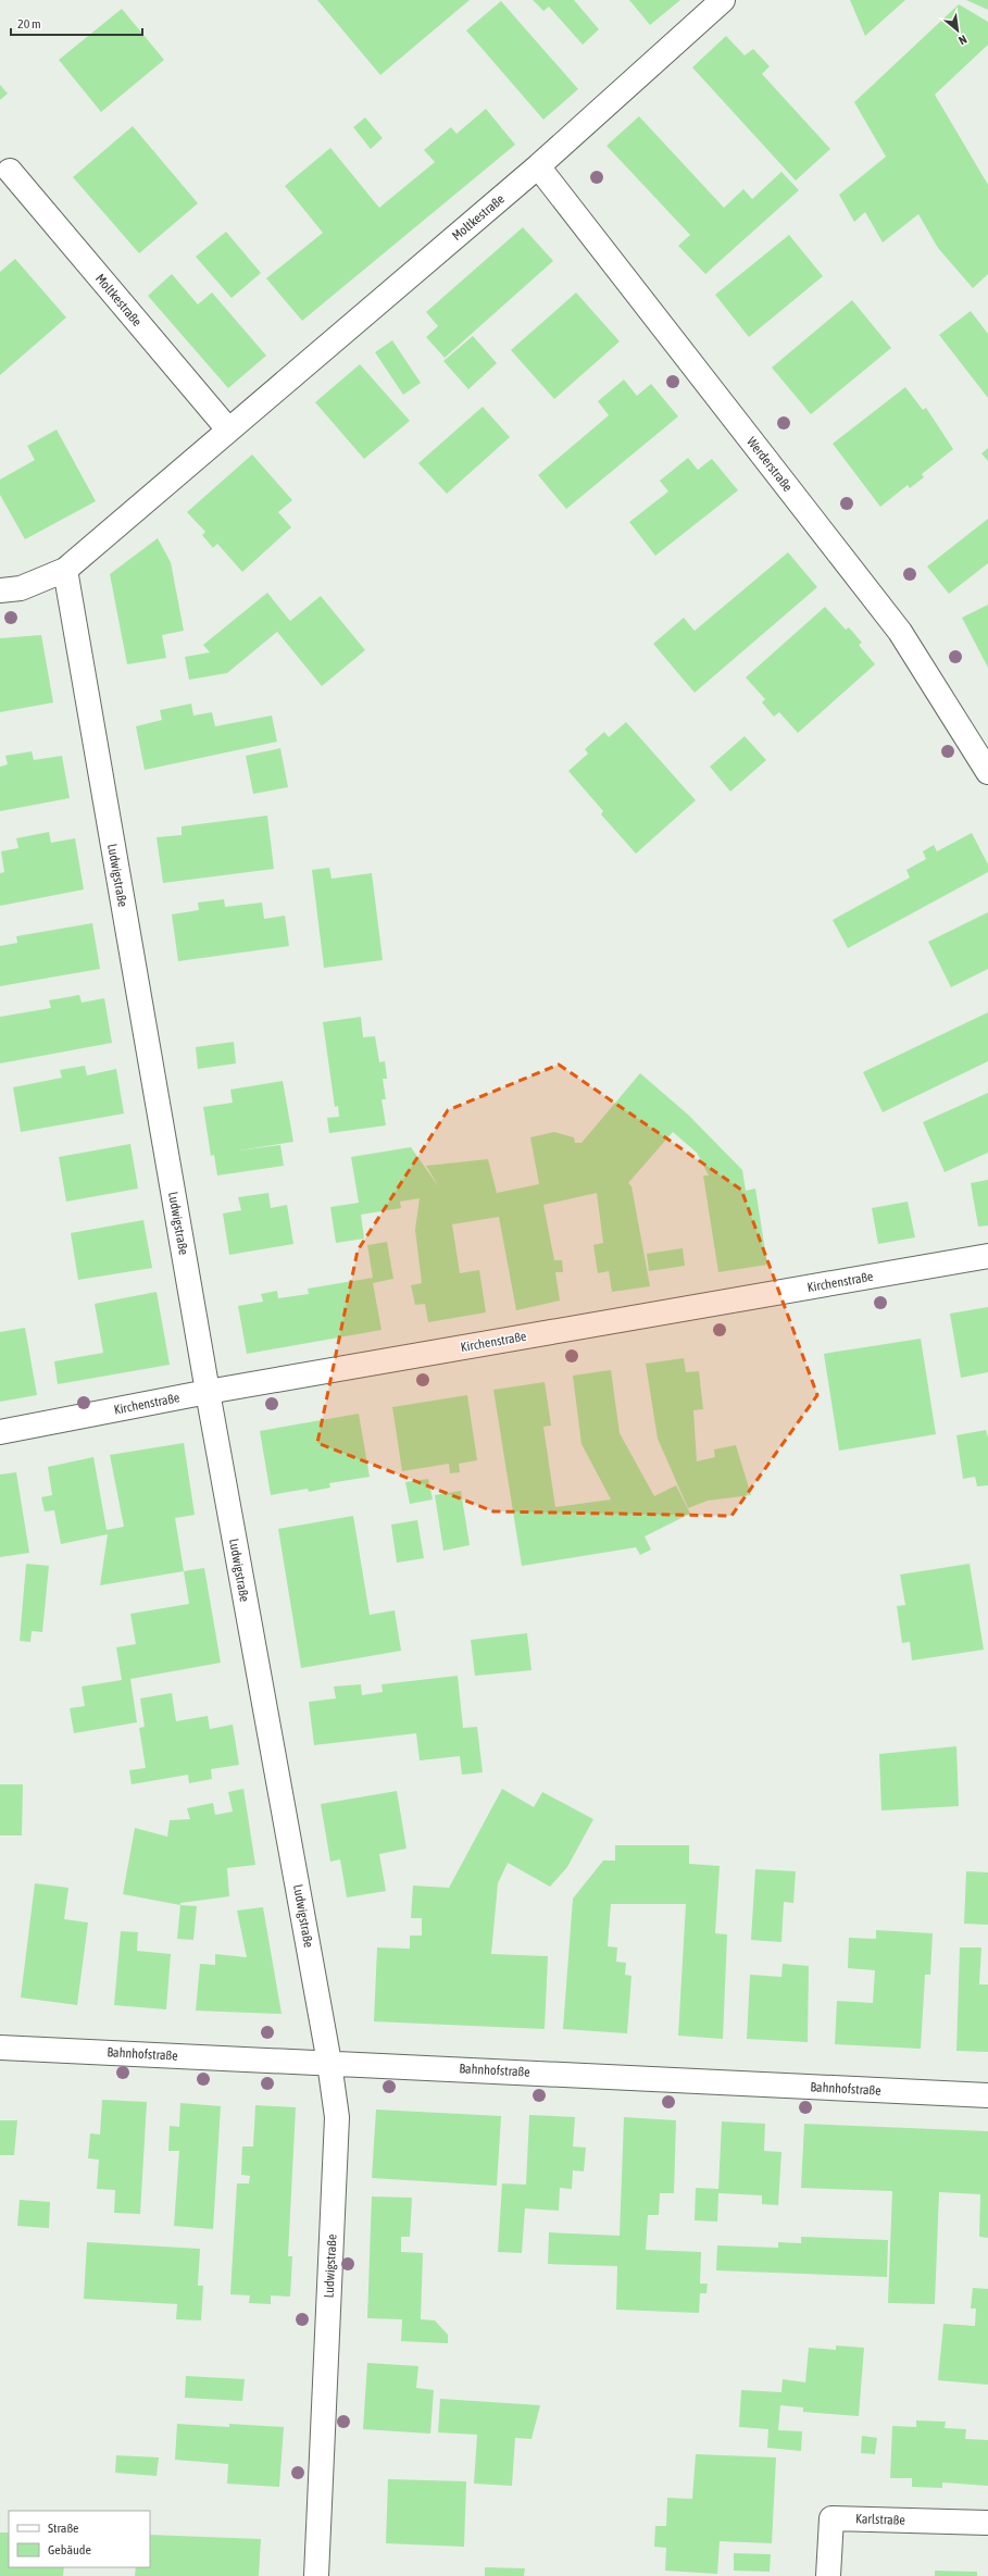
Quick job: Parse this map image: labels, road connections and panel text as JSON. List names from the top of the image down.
{
  "streets": {
    "street": [
      "Moltkestraße",
      "Werderstraße",
      "Ludwigstraße",
      "Kirchenstraße",
      "Bahnhofstraße",
      "Karlstraße"
    ]
  },
  "crossings": [
    ["Moltkestraße", "Werderstraße"],
    ["Moltkestraße", "Ludwigstraße"],
    ["Ludwigstraße", "Kirchenstraße"],
    ["Ludwigstraße", "Bahnhofstraße"]
  ],
  "legend": ["Straße", "Gebäude"],
  "scale_bar": "20 m",
  "north": "bottom right"
}
